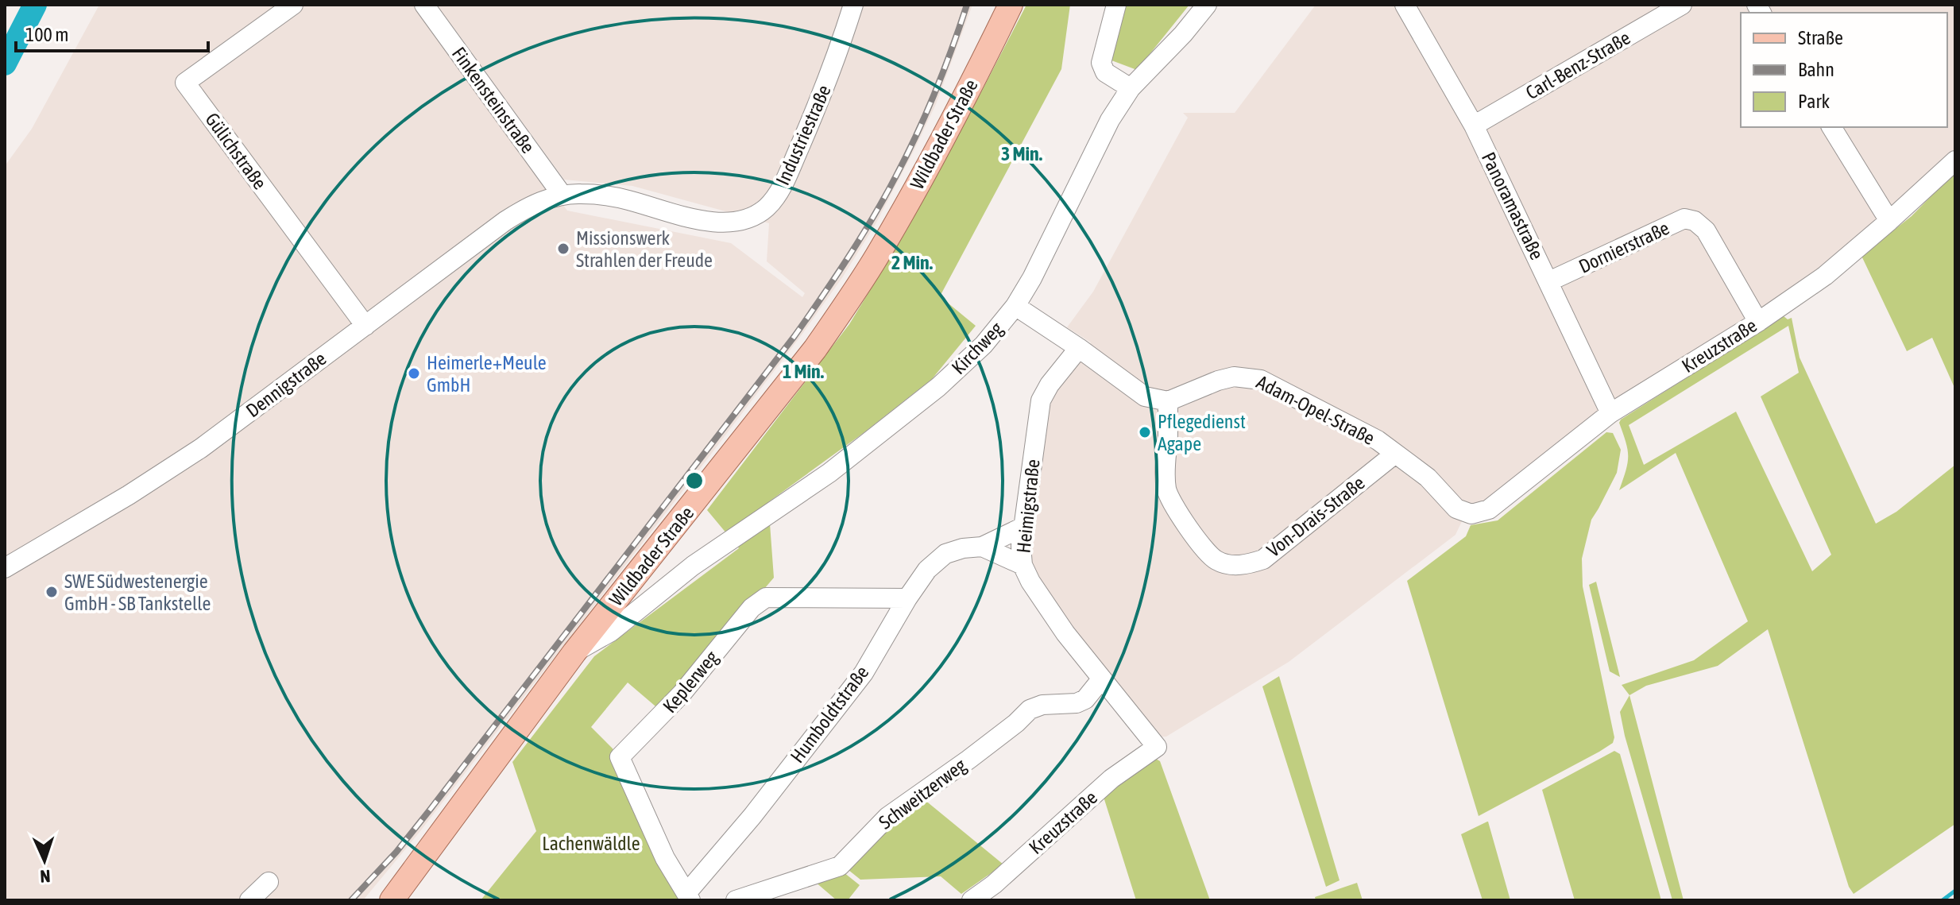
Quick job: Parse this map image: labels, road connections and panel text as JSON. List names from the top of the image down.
{
  "streets": {
    "main road": ["Wildbader Straße"],
    "street": [
      "Carl-Benz-Straße",
      "Finkensteinstraße",
      "Industriestraße",
      "Gülichstraße",
      "Panoramastraße",
      "Dornierstraße",
      "Kreuzstraße",
      "Kirchweg",
      "Dennigstraße",
      "Adam-Opel-Straße",
      "Heimigstraße",
      "Von-Drais-Straße",
      "Keplerweg",
      "Humboldtstraße",
      "Schweitzerweg"
    ]
  },
  "crossings": [
    ["Carl-Benz-Straße", "Panoramastraße"],
    ["Finkensteinstraße", "Industriestraße"],
    ["Finkensteinstraße", "Dennigstraße"],
    ["Wildbader Straße", "Kirchweg"],
    ["Industriestraße", "Dennigstraße"],
    ["Gülichstraße", "Dennigstraße"],
    ["Panoramastraße", "Dornierstraße"],
    ["Panoramastraße", "Kreuzstraße"],
    ["Dornierstraße", "Kreuzstraße"],
    ["Kreuzstraße", "Adam-Opel-Straße"],
    ["Kreuzstraße", "Heimigstraße"],
    ["Adam-Opel-Straße", "Von-Drais-Straße"],
    ["Heimigstraße", "Humboldtstraße"],
    ["Heimigstraße", "Schweitzerweg"],
    ["Keplerweg", "Humboldtstraße"]
  ],
  "parks": ["Lachenwäldle"],
  "places": [
    "Missionswerk Strahlen der Freude",
    "Heimerle+Meule GmbH",
    "Pflegedienst Agape",
    "SWE Südwestenergie GmbH - SB Tankstelle"
  ],
  "legend": ["Straße", "Bahn", "Park"],
  "scale_bar": "100 m",
  "north": "bottom",
  "rings": ["3 Min.", "2 Min.", "1 Min."]
}
